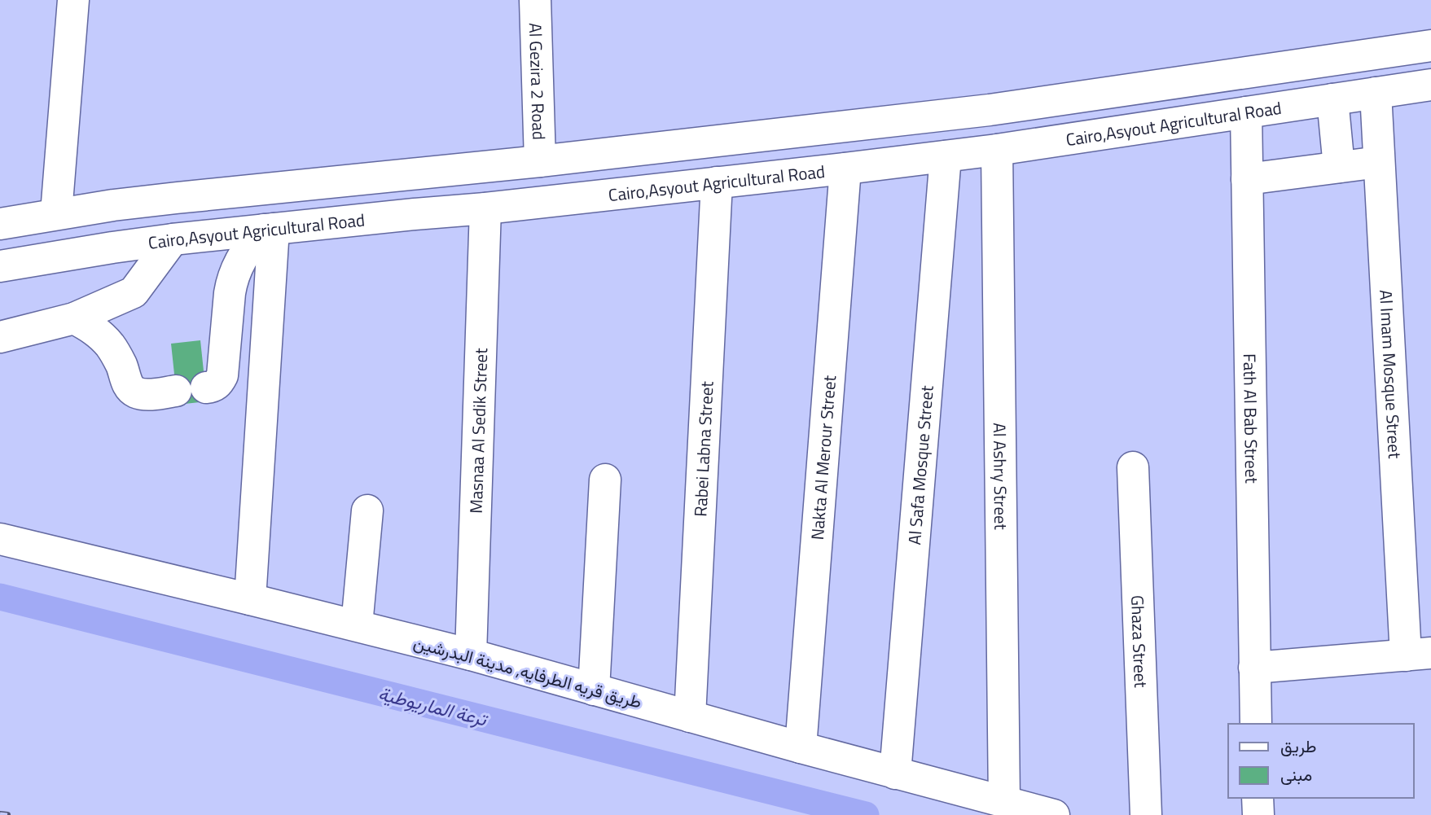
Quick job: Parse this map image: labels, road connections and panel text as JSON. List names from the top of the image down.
{
  "streets": {
    "main road": [
      "Al Gezira 2 Road",
      "Cairo,Asyout Agricultural Road",
      "Al Imam Mosque Street",
      "Fath Al Bab Street",
      "Masnaa Al Sedik Street",
      "Rabei Labna Street",
      "Nakta Al Merour Street",
      "Al Safa Mosque Street",
      "Al Ashry Street",
      "Ghaza Street",
      "طريق قريه الطرفايه, مدينة البدرشين"
    ]
  },
  "crossings": [
    ["Cairo,Asyout Agricultural Road", "Al Imam Mosque Street"],
    ["Cairo,Asyout Agricultural Road", "Fath Al Bab Street"],
    ["Cairo,Asyout Agricultural Road", "Masnaa Al Sedik Street"],
    ["Cairo,Asyout Agricultural Road", "Rabei Labna Street"],
    ["Cairo,Asyout Agricultural Road", "Nakta Al Merour Street"],
    ["Cairo,Asyout Agricultural Road", "Al Safa Mosque Street"],
    ["Cairo,Asyout Agricultural Road", "Al Ashry Street"],
    ["Masnaa Al Sedik Street", "طريق قريه الطرفايه, مدينة البدرشين"],
    ["Rabei Labna Street", "طريق قريه الطرفايه, مدينة البدرشين"],
    ["Nakta Al Merour Street", "طريق قريه الطرفايه, مدينة البدرشين"],
    ["Al Safa Mosque Street", "طريق قريه الطرفايه, مدينة البدرشين"],
    ["Al Ashry Street", "طريق قريه الطرفايه, مدينة البدرشين"]
  ],
  "water": ["ترعة الماريوطية"],
  "legend": ["طريق", "مبنى"]
}
